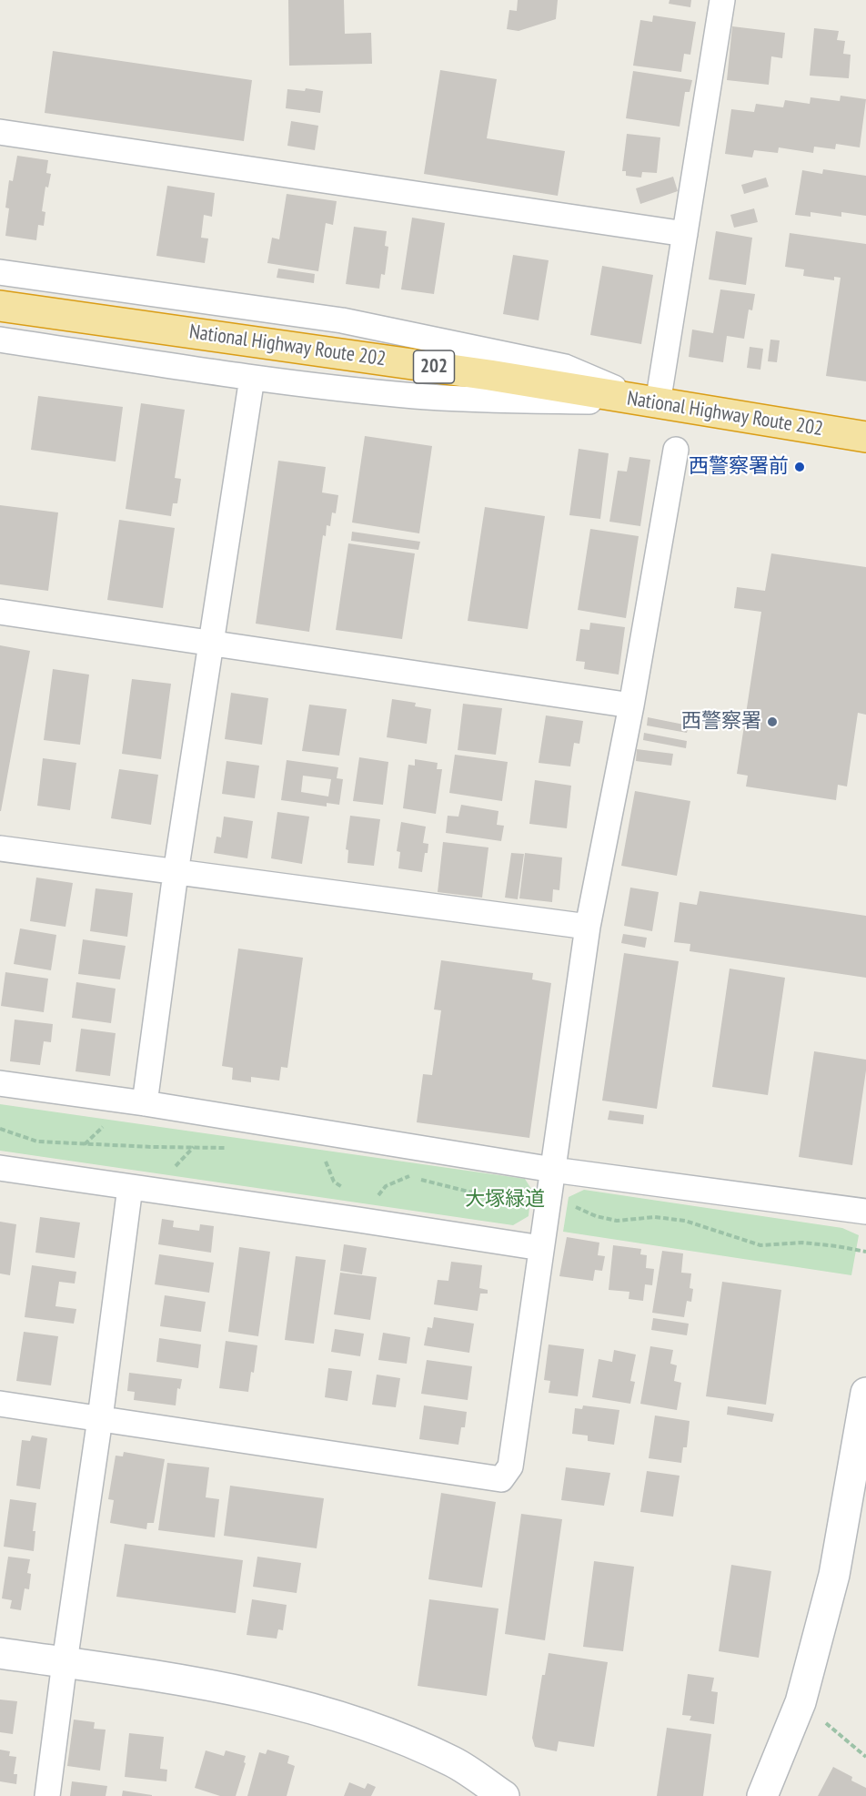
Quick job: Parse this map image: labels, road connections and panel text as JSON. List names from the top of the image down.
{
  "streets": {
    "highway": ["National Highway Route 202", "202"]
  },
  "parks": ["大塚緑道"],
  "places": ["西警察署前", "西警察署"]
}
